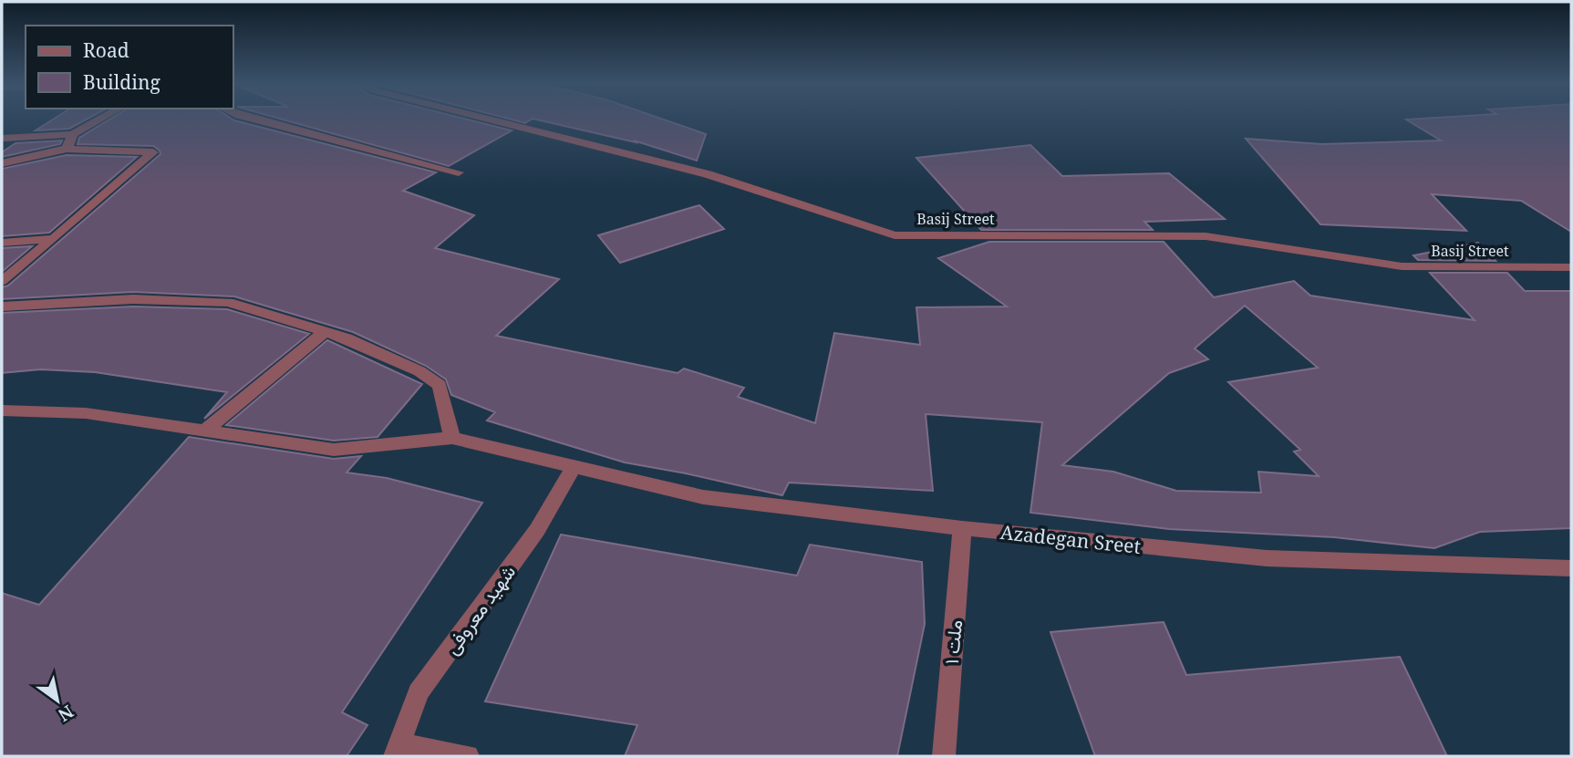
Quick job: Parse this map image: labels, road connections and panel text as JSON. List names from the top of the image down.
{
  "streets": {
    "street": [
      "Basij Street",
      "Azadegan Sreet",
      "شهید معروفی",
      "ملت ۱"
    ]
  },
  "crossings": [
    ["Azadegan Sreet", "شهید معروفی"],
    ["Azadegan Sreet", "ملت ۱"]
  ],
  "legend": ["Road", "Building"],
  "north": "bottom right"
}
